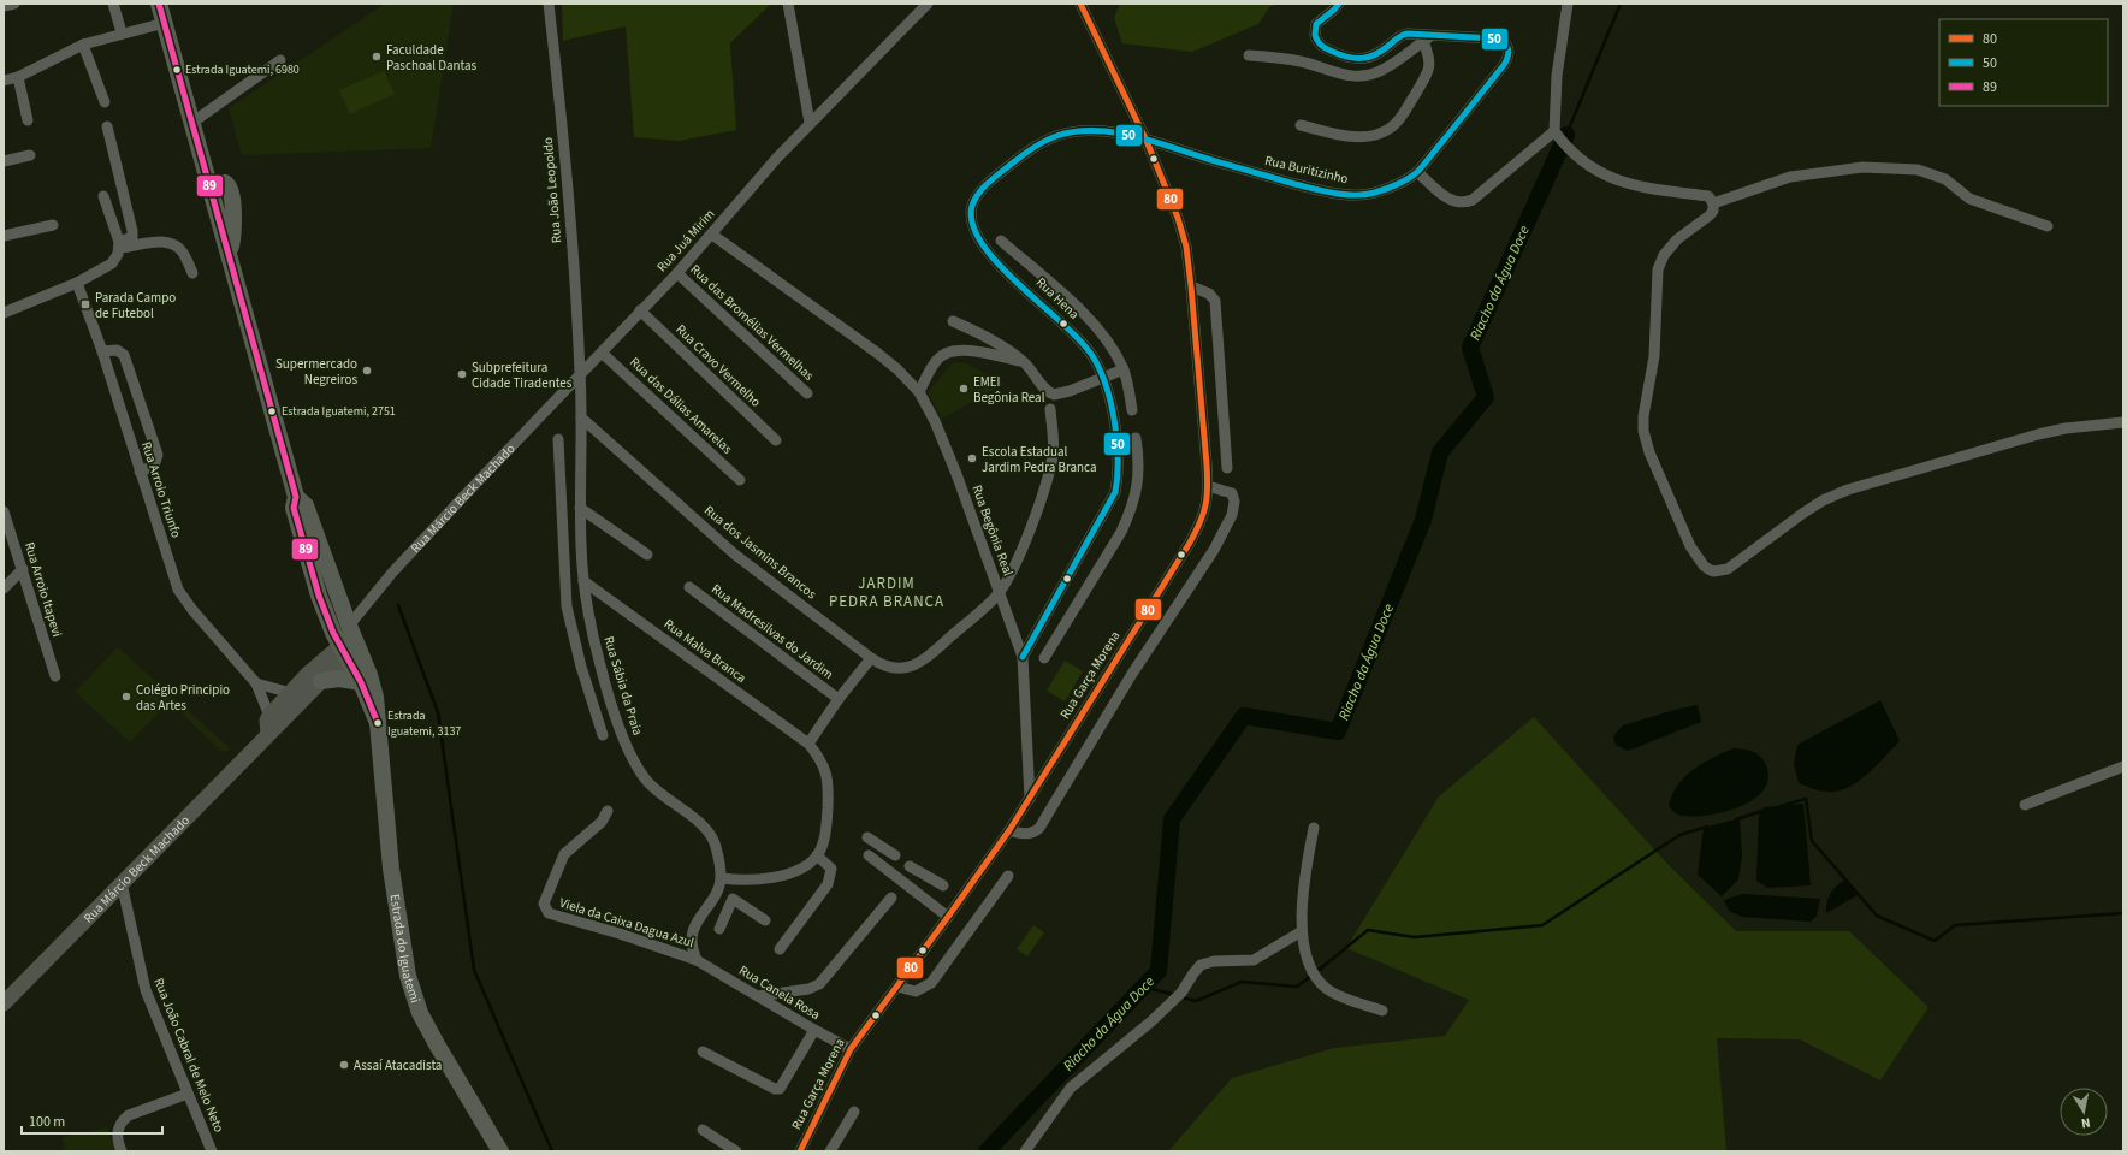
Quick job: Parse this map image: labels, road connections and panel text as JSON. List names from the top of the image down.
{
  "streets": {
    "main road": ["Rua Márcio Beck Machado", "Estrada do Iguatemi"],
    "street": [
      "Rua Buritizinho",
      "Rua João Leopoldo",
      "Rua Juá Mirim",
      "Rua Hena",
      "Rua das Bromélias Vermelhas",
      "Rua Cravo Vermelho",
      "Rua das Dálias Amarelas",
      "Rua Arroio Triunfo",
      "Rua Begônia Real",
      "Rua dos Jasmins Brancos",
      "Rua Arroio Itapevi",
      "Rua Madresilvas do Jardim",
      "Rua Malva Branca",
      "Rua Garça Morena",
      "Rua Sábia da Praia",
      "Viela da Caixa Dagua Azul",
      "Rua Canela Rosa",
      "Rua João Cabral de Melo Neto"
    ]
  },
  "crossings": [
    ["Rua Buritizinho", "Rua Hena"],
    ["Rua Buritizinho", "Rua Garça Morena"],
    ["Rua João Leopoldo", "Rua Juá Mirim"],
    ["Rua João Leopoldo", "Rua Márcio Beck Machado"],
    ["Rua João Leopoldo", "Rua Sábia da Praia"],
    ["Rua Juá Mirim", "Rua das Bromélias Vermelhas"],
    ["Rua Juá Mirim", "Rua Cravo Vermelho"],
    ["Rua Juá Mirim", "Rua das Dálias Amarelas"],
    ["Rua Juá Mirim", "Rua Márcio Beck Machado"],
    ["Rua Juá Mirim", "Rua Begônia Real"],
    ["Rua Juá Mirim", "Rua Sábia da Praia"],
    ["Rua Hena", "Rua Begônia Real"],
    ["Rua Hena", "Rua Garça Morena"],
    ["Rua Márcio Beck Machado", "Rua Sábia da Praia"],
    ["Rua Márcio Beck Machado", "Estrada do Iguatemi"],
    ["Rua Márcio Beck Machado", "Rua João Cabral de Melo Neto"],
    ["Rua Begônia Real", "Rua dos Jasmins Brancos"],
    ["Rua Begônia Real", "Rua Garça Morena"],
    ["Rua dos Jasmins Brancos", "Rua Sábia da Praia"],
    ["Rua Malva Branca", "Rua Sábia da Praia"],
    ["Rua Garça Morena", "Rua Canela Rosa"],
    ["Viela da Caixa Dagua Azul", "Rua Canela Rosa"]
  ],
  "districts": ["JARDIM PEDRA BRANCA"],
  "water": ["Riacho da Água Doce"],
  "places": {
    "other": [
      "Faculdade Paschoal Dantas",
      "Estrada Iguatemi, 6980",
      "Supermercado Negreiros",
      "Subprefeitura Cidade Tiradentes",
      "EMEI Begônia Real",
      "Estrada Iguatemi, 2751",
      "Escola Estadual Jardim Pedra Branca",
      "Colégio Principio das Artes",
      "Estrada Iguatemi, 3137",
      "Assaí Atacadista"
    ],
    "transit": ["Parada Campo de Futebol"]
  },
  "lines": ["transit line 80", "transit line 50", "transit line 89"],
  "legend": ["80", "50", "89"],
  "scale_bar": "100 m",
  "north": "bottom"
}
